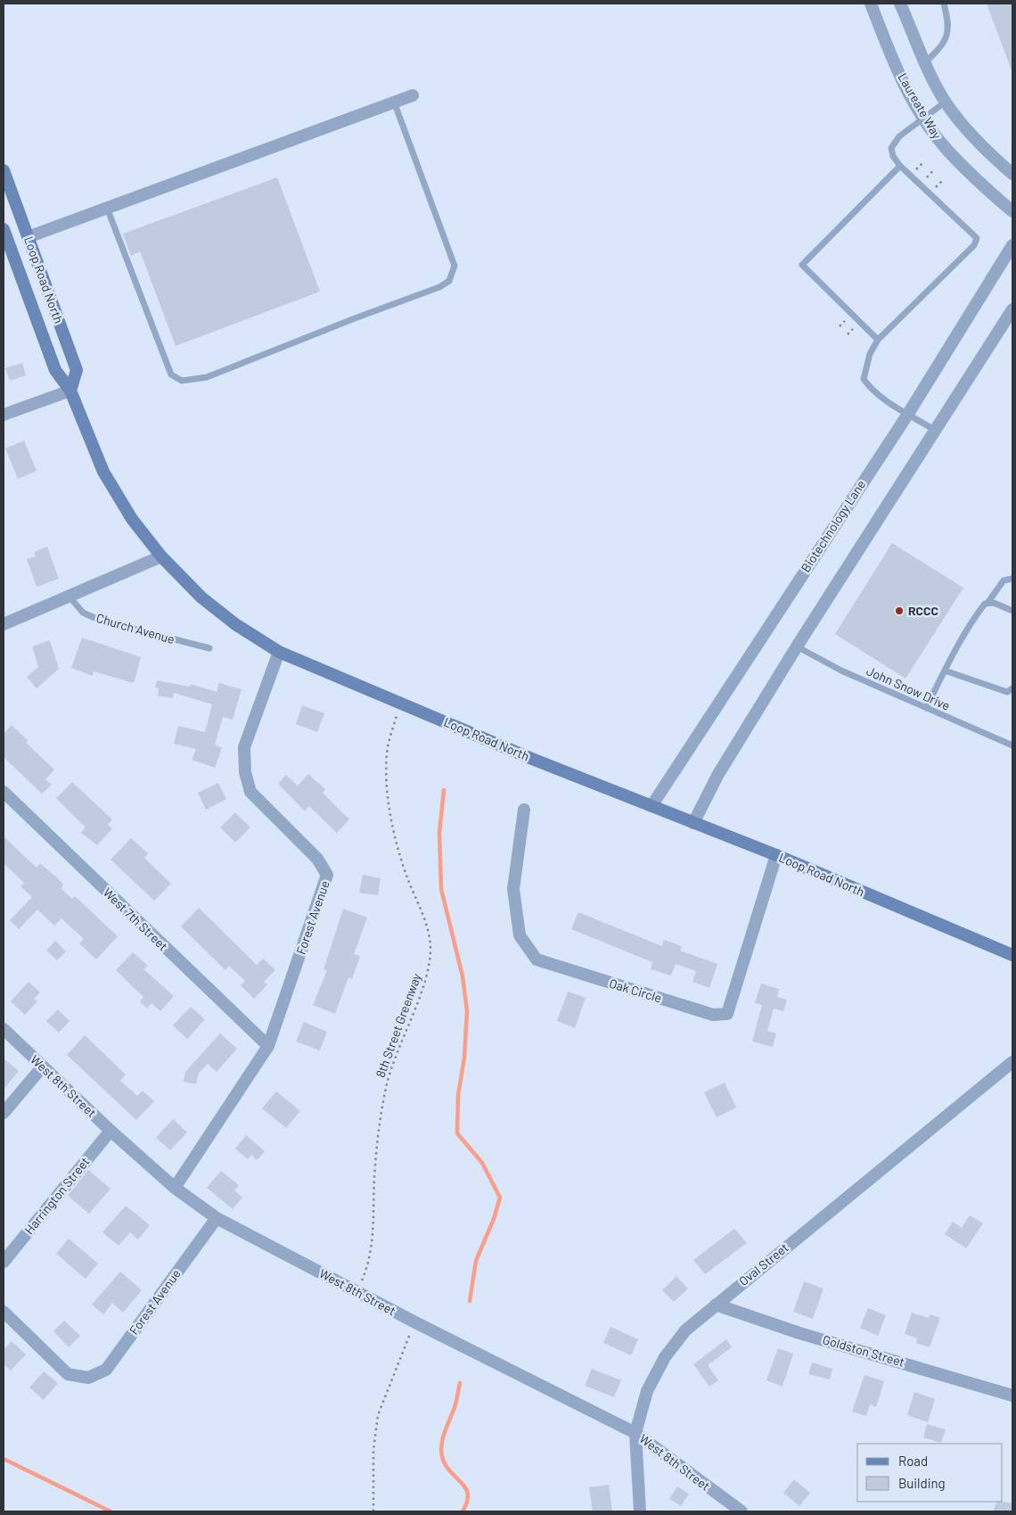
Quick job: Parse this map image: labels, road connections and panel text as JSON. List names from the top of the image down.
{
  "streets": {
    "main road": ["Loop Road North"],
    "street": [
      "Laureate Way",
      "Biotechnology Lane",
      "Forest Avenue",
      "West 7th Street",
      "Oak Circle",
      "West 8th Street",
      "Harrington Street",
      "Oval Street",
      "Goldston Street"
    ],
    "lane": ["Church Avenue", "John Snow Drive"],
    "path": ["8th Street Greenway"]
  },
  "crossings": [
    ["Loop Road North", "Biotechnology Lane"],
    ["Loop Road North", "Forest Avenue"],
    ["Loop Road North", "Oak Circle"],
    ["Loop Road North", "8th Street Greenway"],
    ["Forest Avenue", "West 7th Street"],
    ["Forest Avenue", "West 8th Street"],
    ["West 8th Street", "Harrington Street"],
    ["West 8th Street", "Oval Street"],
    ["Oval Street", "Goldston Street"]
  ],
  "places": ["RCCC"],
  "legend": ["Road", "Building"]
}
